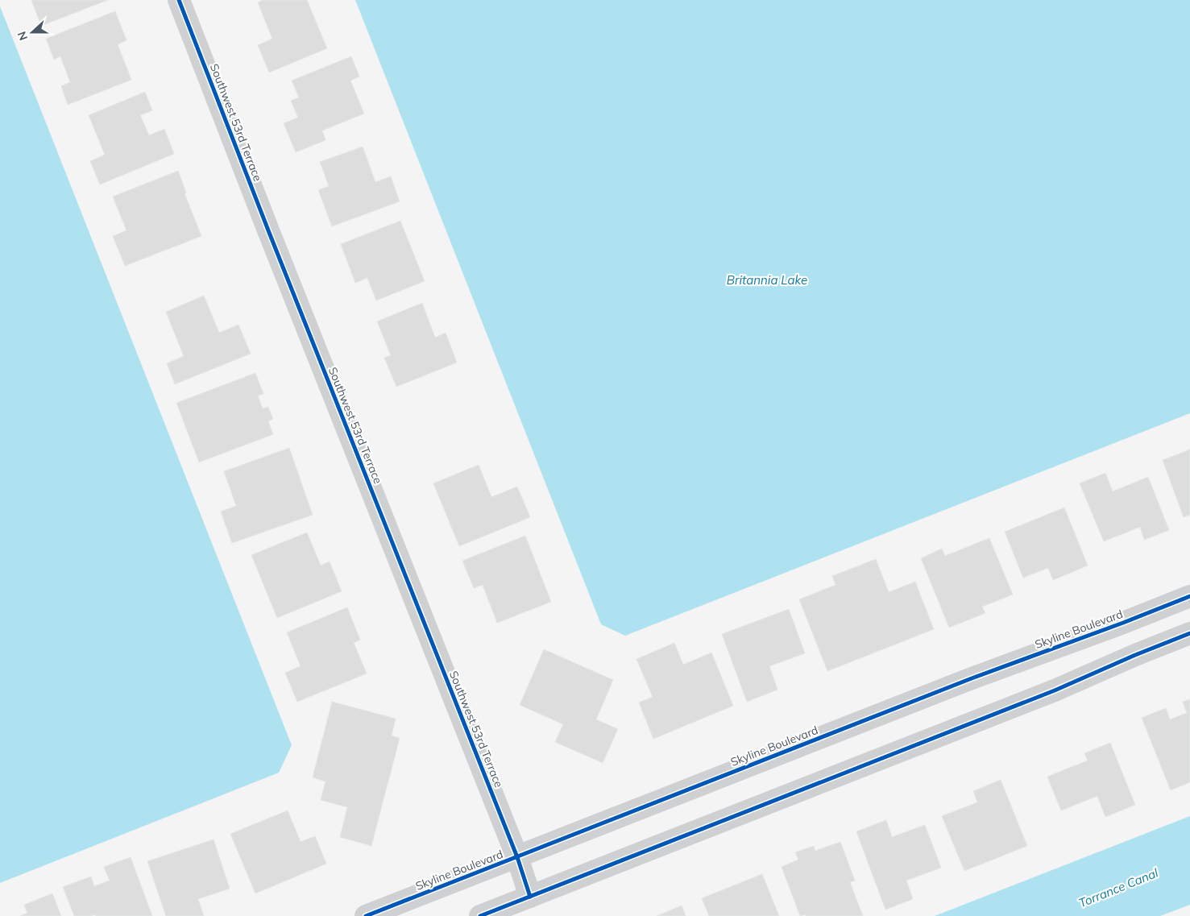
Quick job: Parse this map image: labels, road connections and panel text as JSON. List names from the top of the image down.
{
  "streets": {
    "street": ["Southwest 53rd Terrace", "Skyline Boulevard"]
  },
  "crossings": [
    ["Southwest 53rd Terrace", "Skyline Boulevard"]
  ],
  "water": ["Britannia Lake", "Torrance Canal"],
  "north": "left"
}
